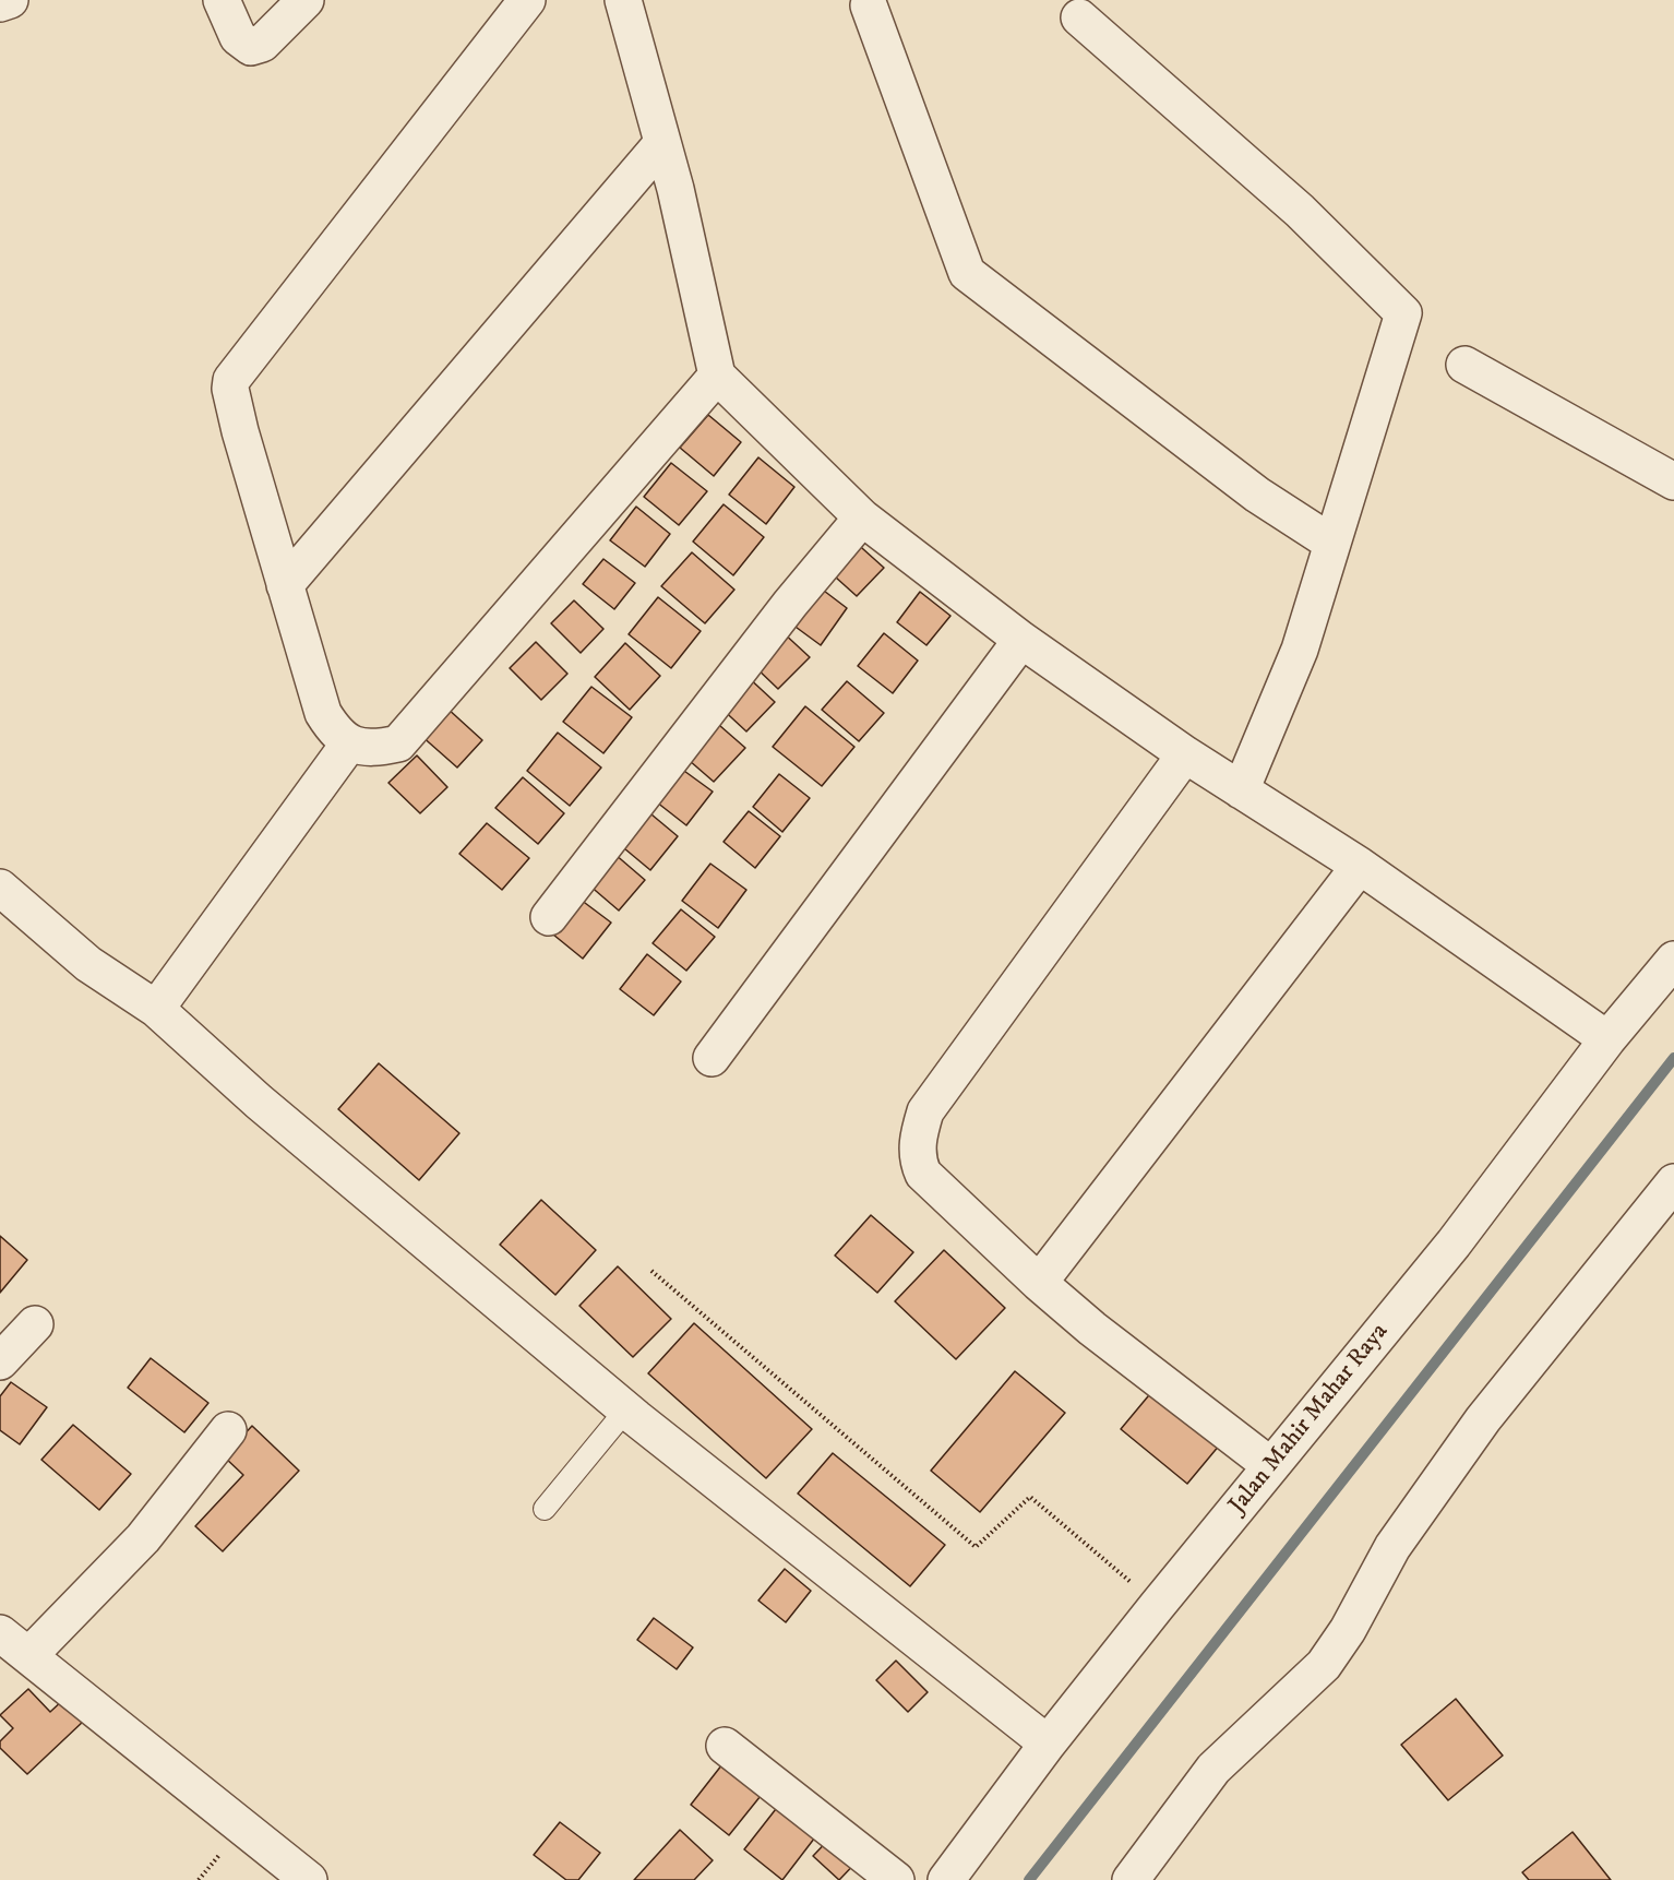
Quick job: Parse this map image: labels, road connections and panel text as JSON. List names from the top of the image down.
{
  "streets": {
    "street": ["Jalan Mahir Mahar Raya"]
  }
}
